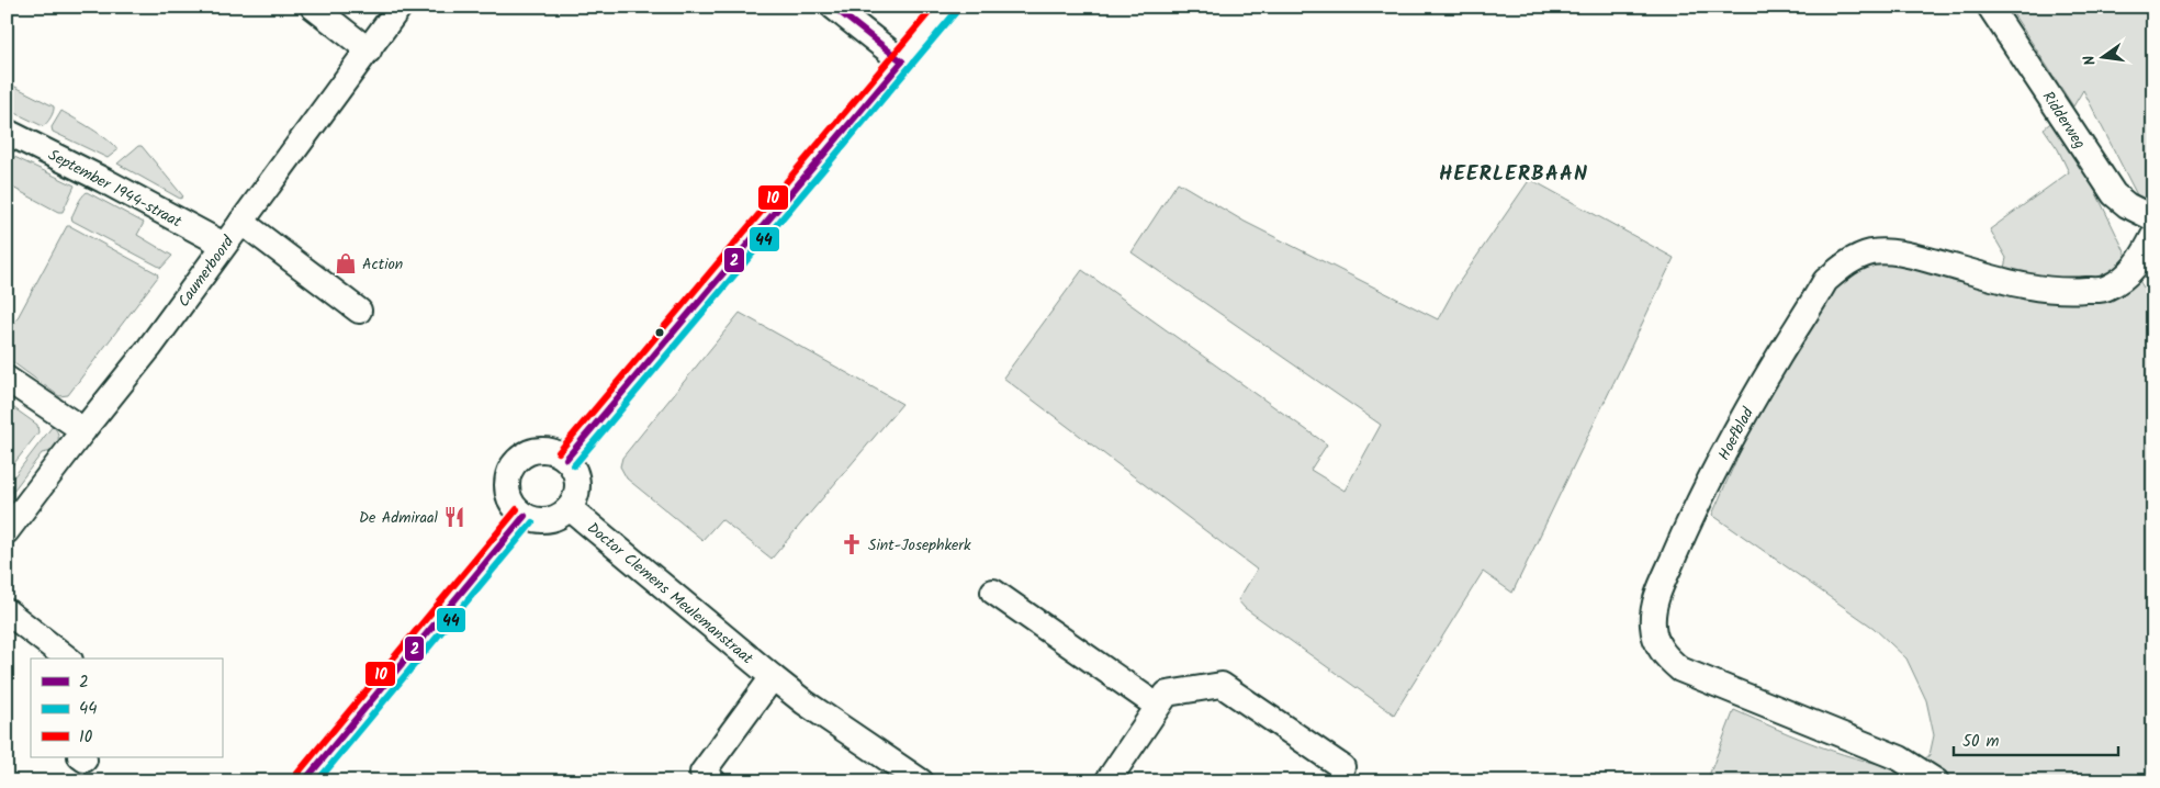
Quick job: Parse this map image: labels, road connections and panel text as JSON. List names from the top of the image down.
{
  "streets": {
    "street": [
      "Ridderweg",
      "September 1944-straat",
      "Caumerboord",
      "Hoefblad",
      "Doctor Clemens Meulemanstraat"
    ]
  },
  "crossings": [
    ["September 1944-straat", "Caumerboord"]
  ],
  "districts": ["HEERLERBAAN"],
  "places": {
    "shop": ["Action"],
    "restaurant": ["De Admiraal"],
    "church": ["Sint-Josephkerk"]
  },
  "lines": ["transit line 2", "transit line 10", "transit line 44"],
  "legend": ["2", "44", "10"],
  "scale_bar": "50 m",
  "north": "left"
}
